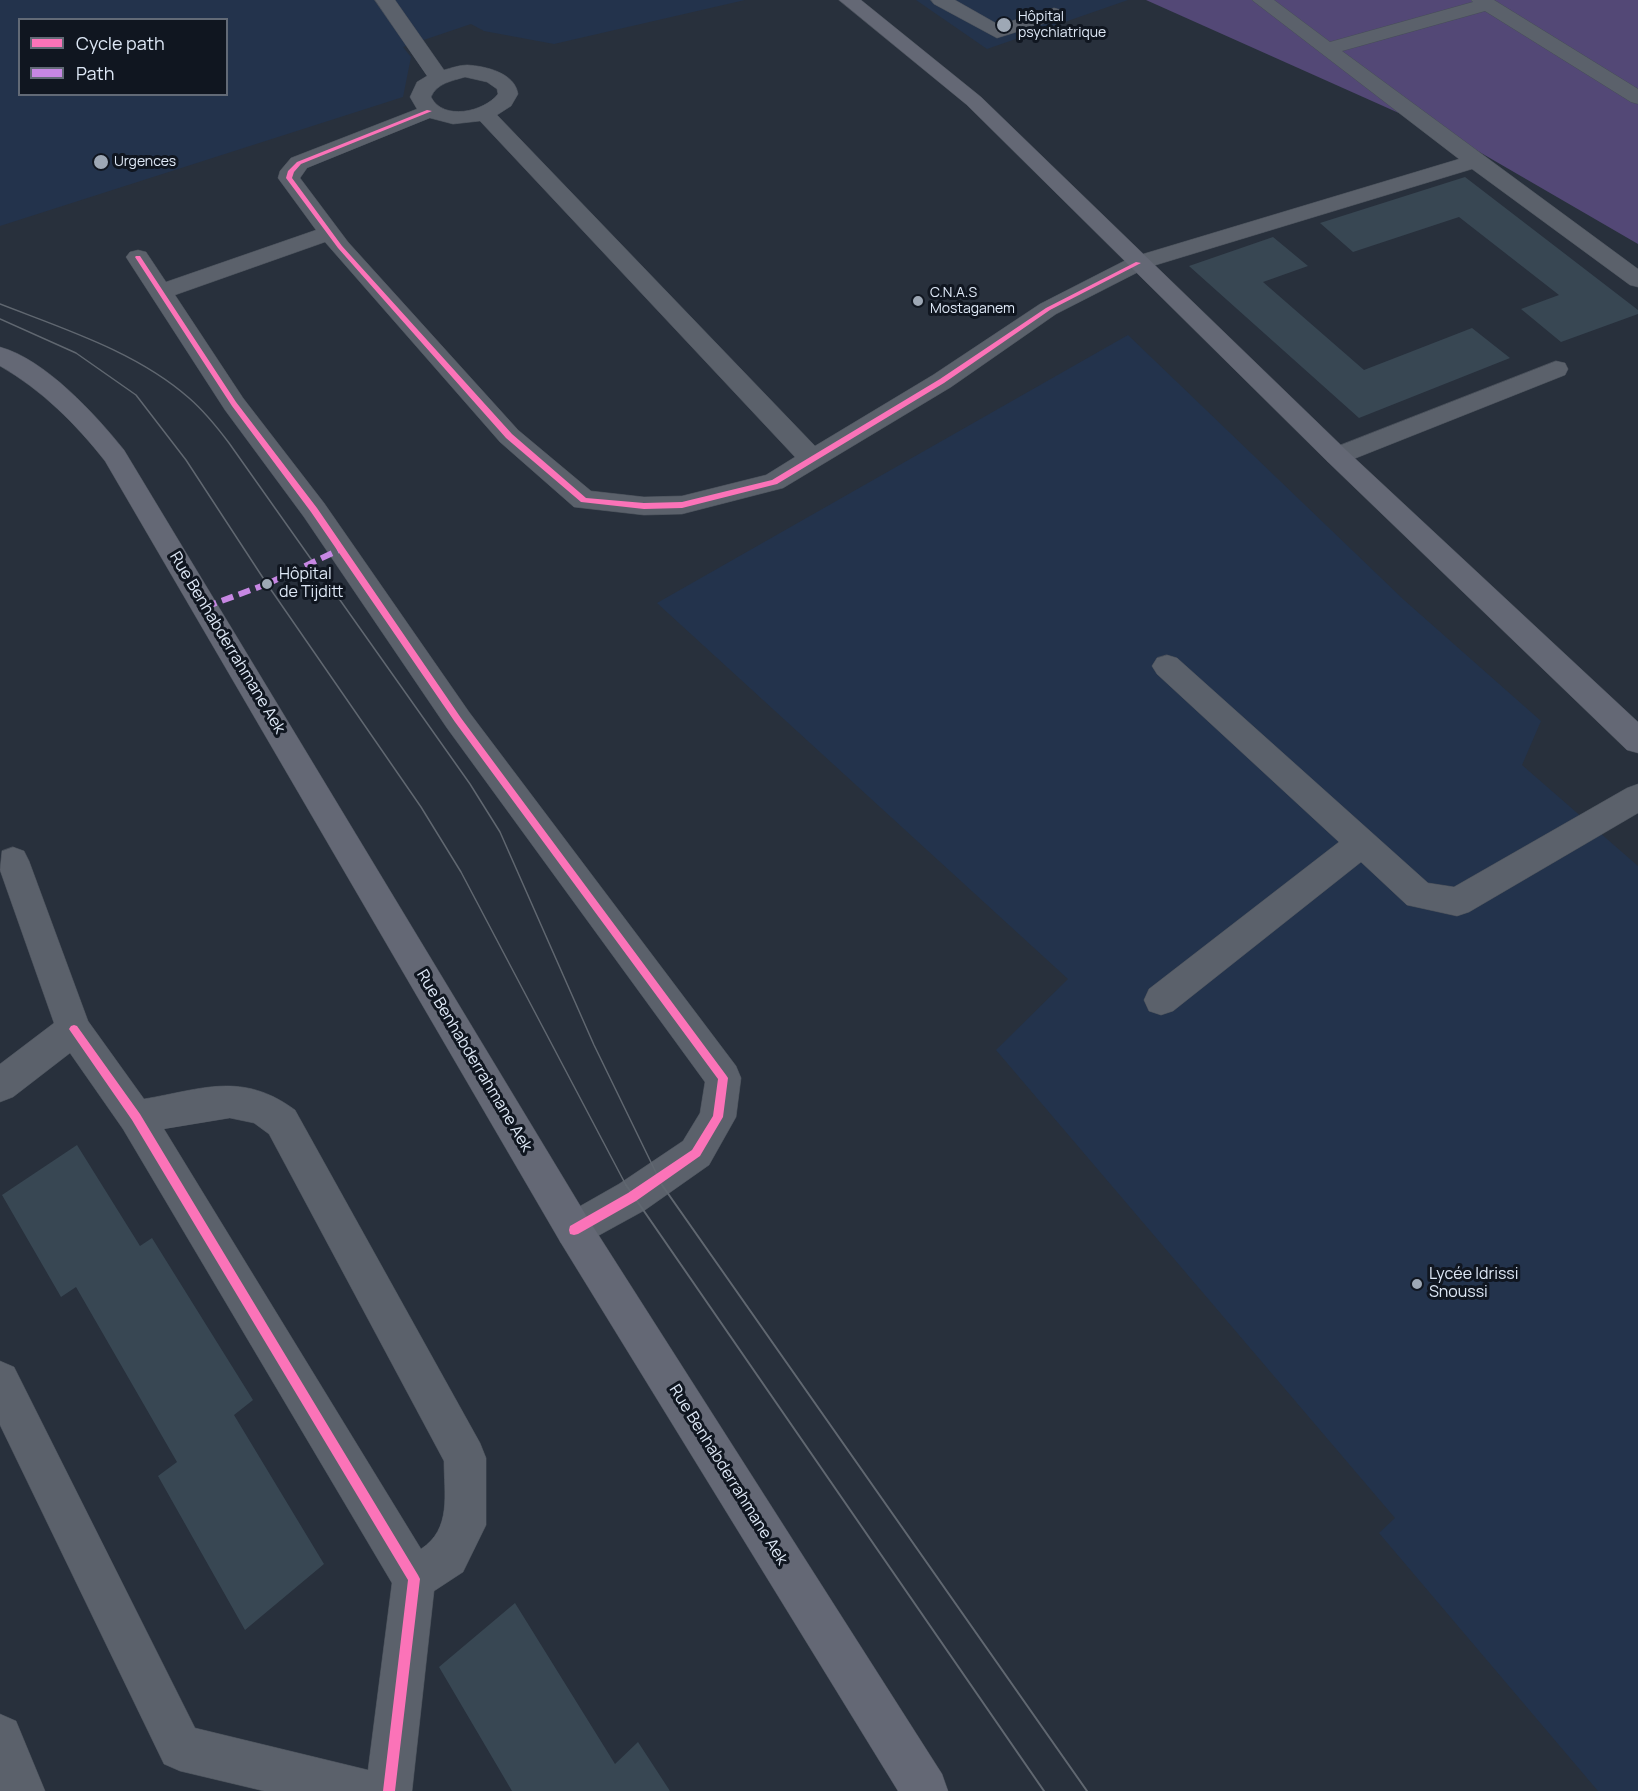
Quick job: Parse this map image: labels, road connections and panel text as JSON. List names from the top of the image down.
{
  "streets": {
    "main road": ["Rue Benhabderrahmane Aek"]
  },
  "places": [
    "Hôpital psychiatrique",
    "Urgences",
    "C.N.A.S Mostaganem",
    "Hôpital de Tijditt",
    "Lycée Idrissi Snoussi"
  ],
  "legend": ["Cycle path", "Path"]
}
